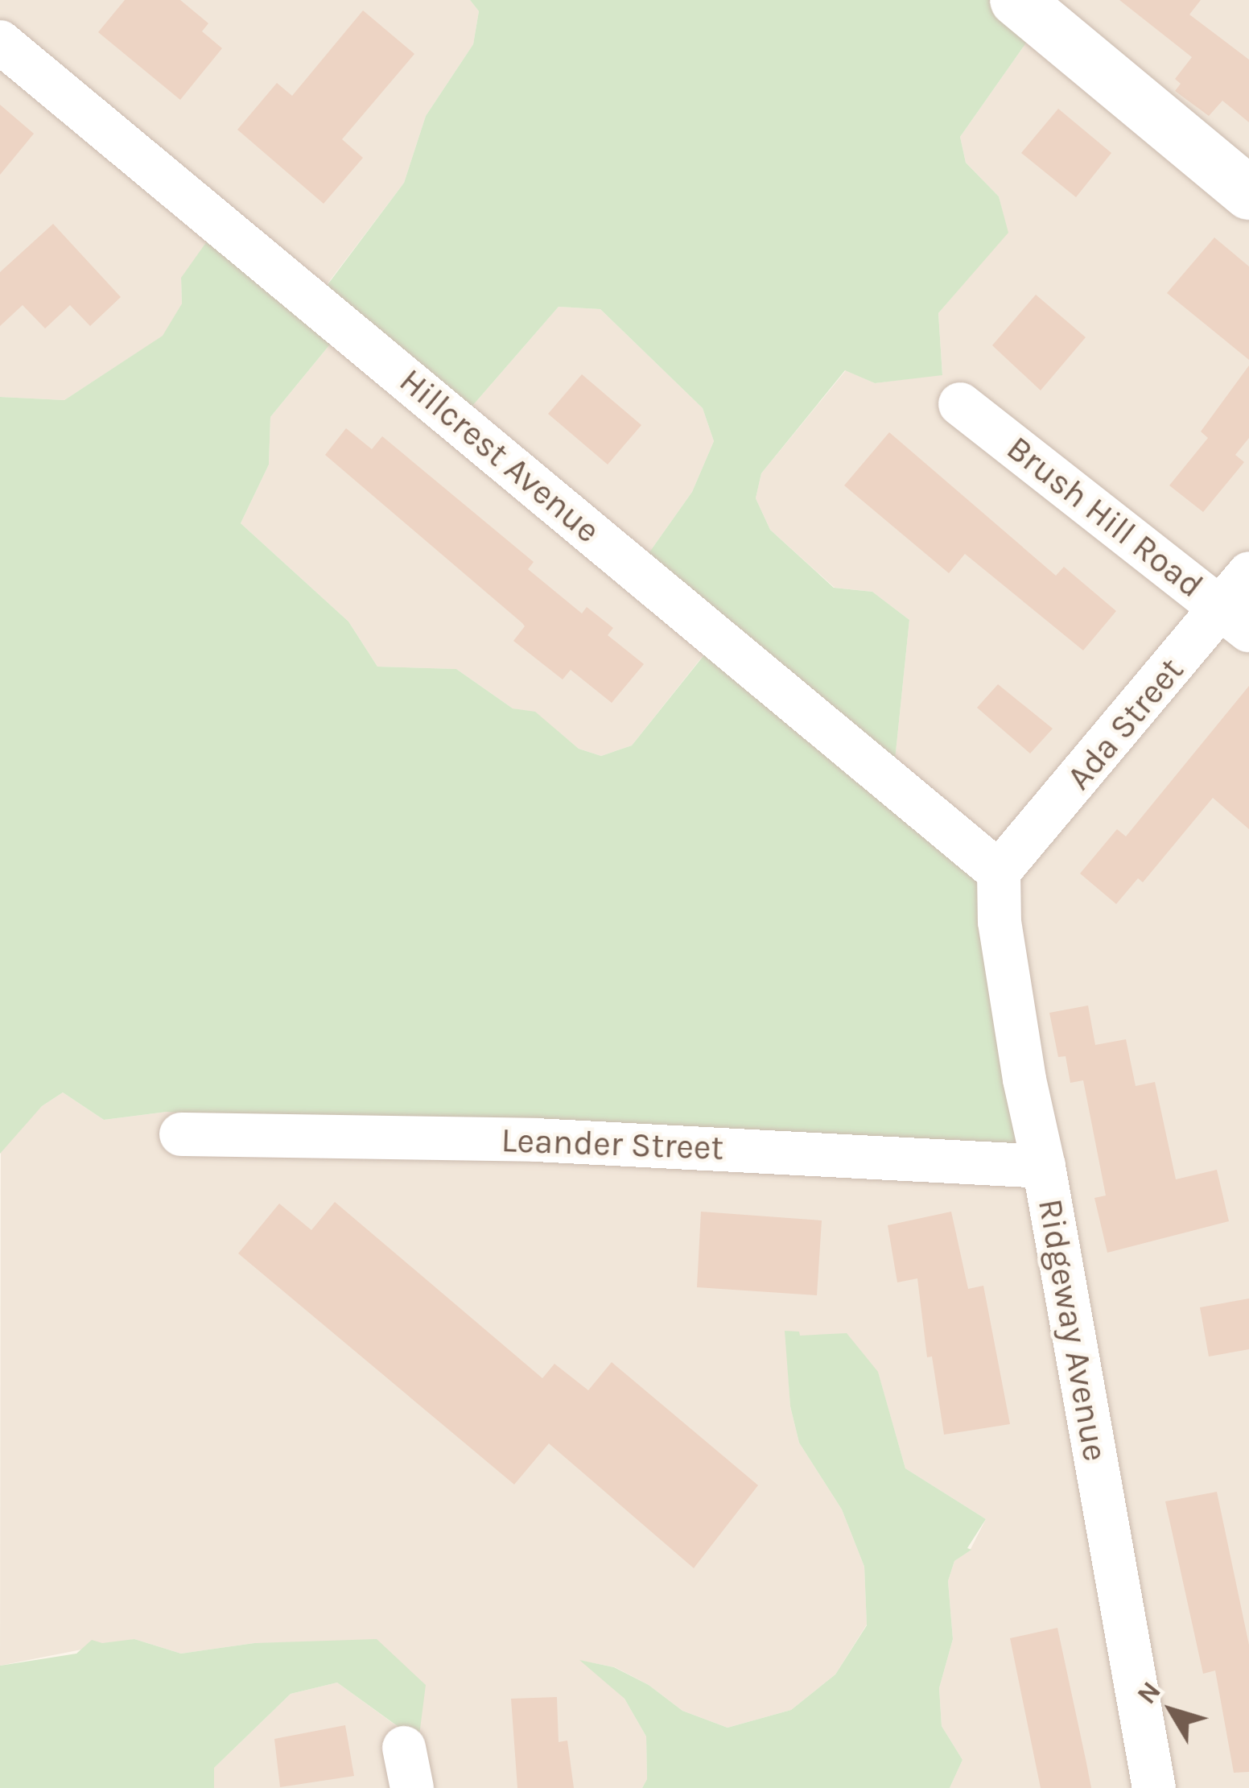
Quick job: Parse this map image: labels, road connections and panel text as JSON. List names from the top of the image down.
{
  "streets": {
    "street": [
      "Hillcrest Avenue",
      "Brush Hill Road",
      "Ada Street",
      "Leander Street",
      "Ridgeway Avenue"
    ]
  },
  "crossings": [
    ["Hillcrest Avenue", "Ada Street"],
    ["Hillcrest Avenue", "Ridgeway Avenue"],
    ["Brush Hill Road", "Ada Street"],
    ["Ada Street", "Ridgeway Avenue"],
    ["Leander Street", "Ridgeway Avenue"]
  ],
  "north": "top left"
}
